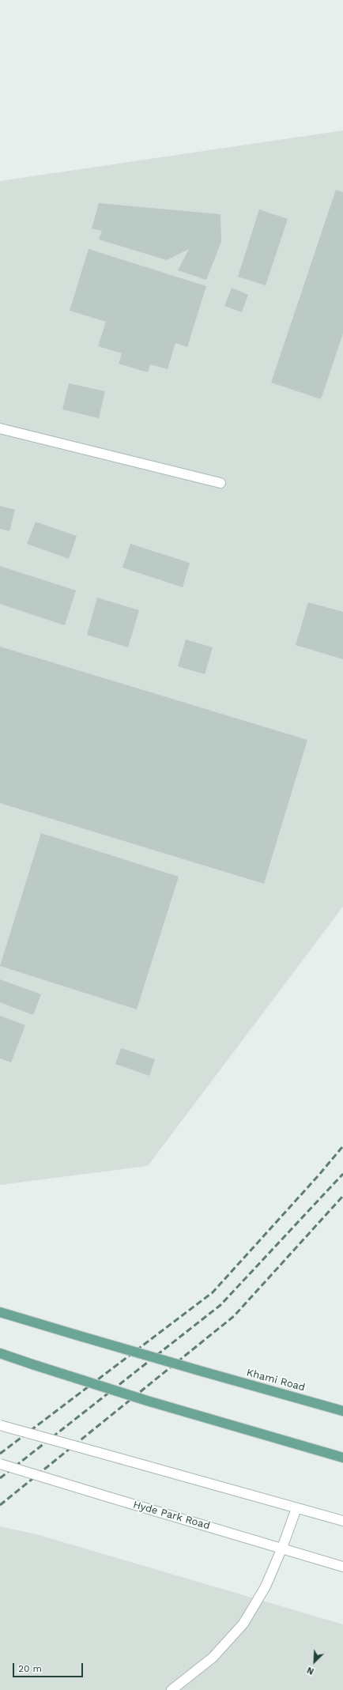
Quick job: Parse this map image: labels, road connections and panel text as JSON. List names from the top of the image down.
{
  "streets": {
    "main road": ["Khami Road"],
    "street": ["Hyde Park Road"]
  },
  "scale_bar": "20 m",
  "north": "bottom left"
}
